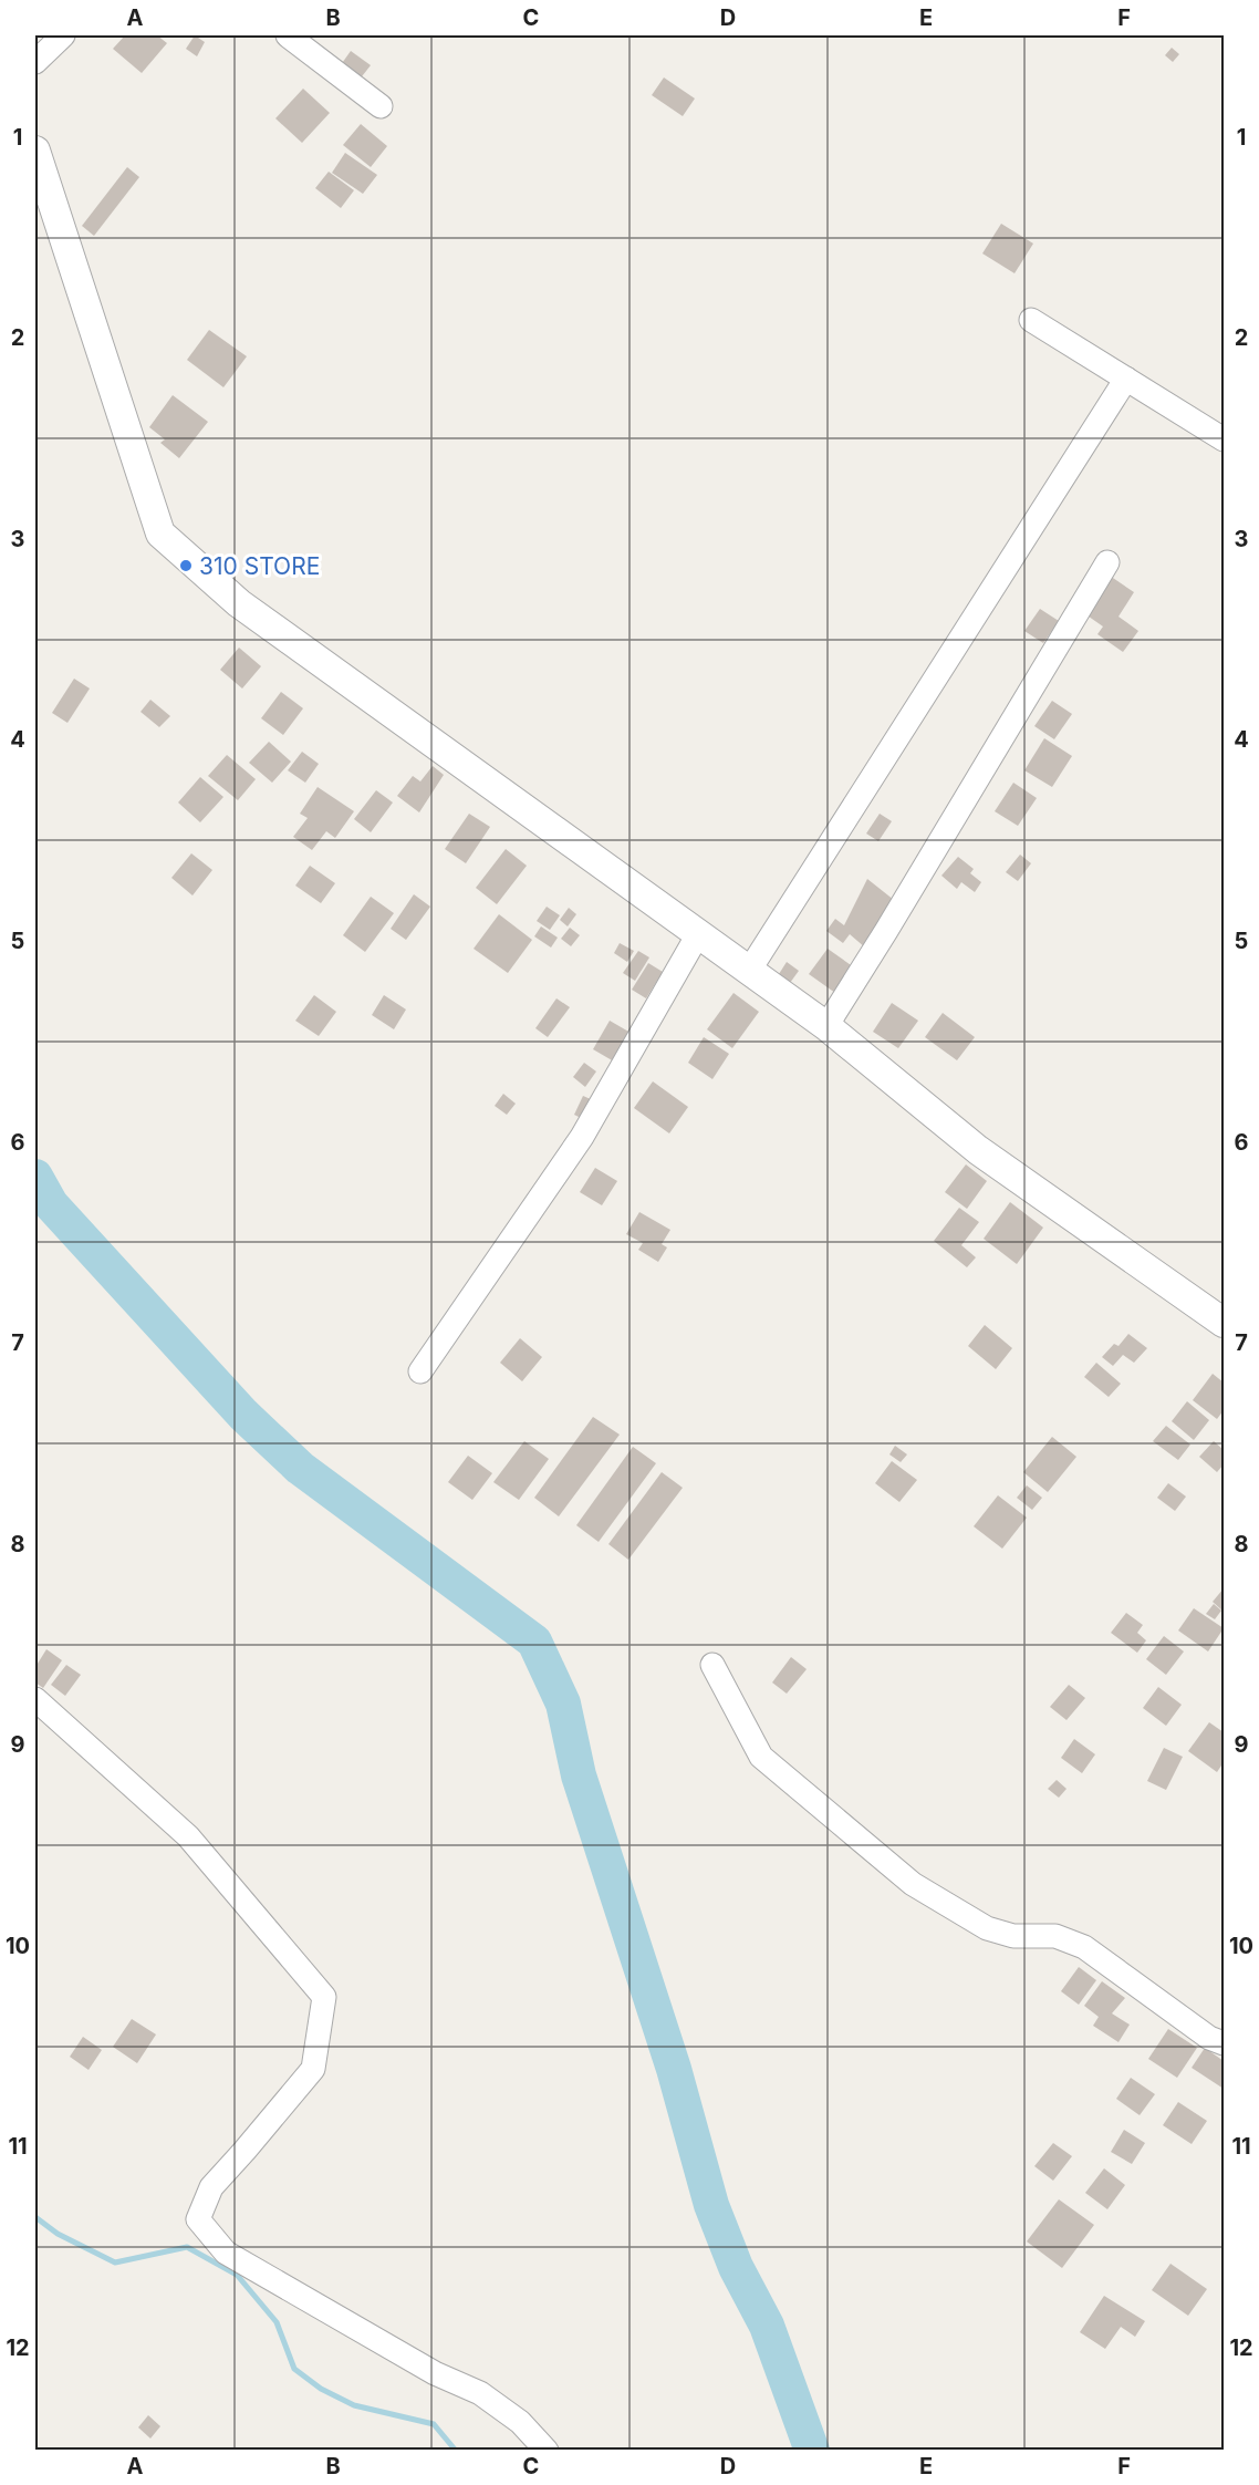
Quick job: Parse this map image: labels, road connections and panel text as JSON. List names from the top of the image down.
{
  "places": ["310 STORE"],
  "grid": {
    "columns": [
      "A",
      "B",
      "C",
      "D",
      "E",
      "F"
    ],
    "rows": [
      "1",
      "2",
      "3",
      "4",
      "5",
      "6",
      "7",
      "8",
      "9",
      "10",
      "11",
      "12"
    ]
  }
}
